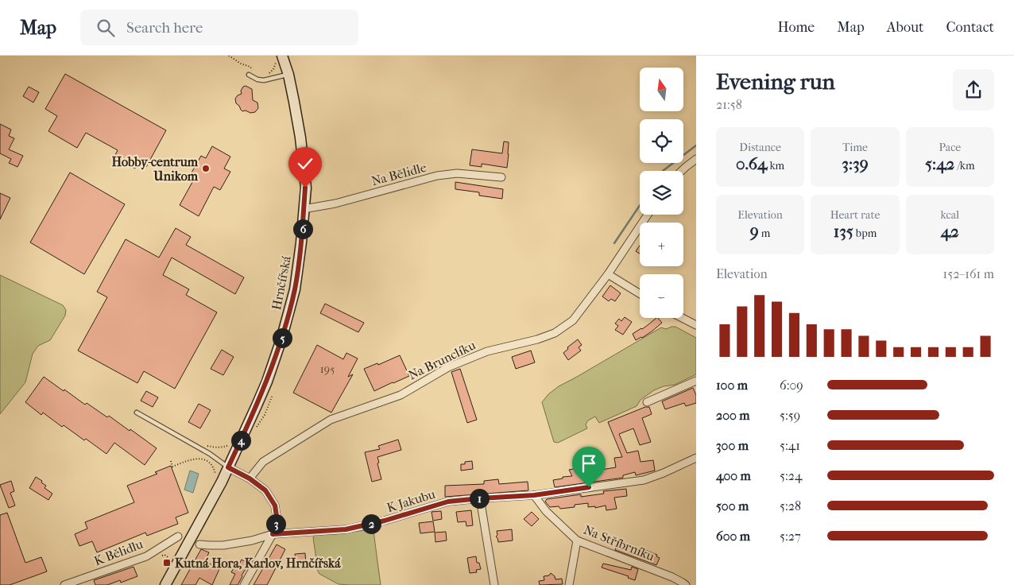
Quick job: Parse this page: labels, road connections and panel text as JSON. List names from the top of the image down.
{
  "streets": {
    "main road": ["Hrnčířská"],
    "street": [
      "Na Bělidle",
      "Na Brunclíku",
      "K Jakubu",
      "Na Stříbrníku",
      "K Bělidlu"
    ]
  },
  "crossings": [
    ["Na Bělidle", "Hrnčířská"],
    ["K Jakubu", "Na Stříbrníku"]
  ],
  "places": {
    "other": ["Hobby-centrum Unikom"],
    "transit": ["Kutná Hora, Karlov, Hrnčířská"]
  },
  "house_numbers": ["195"],
  "north": "top",
  "page": {
    "header": "Map",
    "search": "Search here",
    "nav": [
      "Home",
      "Map",
      "About",
      "Contact"
    ],
    "heading": ["Evening run", "21:58"],
    "map_buttons": ["+", "−"],
    "stats": [
      ["Distance", "0.64 km"],
      ["Time", "3:39"],
      ["Pace", "5:42 /km"],
      ["Elevation", "9 m"],
      ["Heart rate", "135 bpm"],
      ["kcal", "42"]
    ],
    "pins": [
      "6",
      "5",
      "4",
      "1",
      "2",
      "3"
    ],
    "chart": ["Elevation", "152–161 m"],
    "list": [
      {
        "name": "100 m",
        "note": "6:09"
      },
      {
        "name": "200 m",
        "note": "5:59"
      },
      {
        "name": "300 m",
        "note": "5:41"
      },
      {
        "name": "400 m",
        "note": "5:24"
      },
      {
        "name": "500 m",
        "note": "5:28"
      },
      {
        "name": "600 m",
        "note": "5:27"
      }
    ]
  }
}
